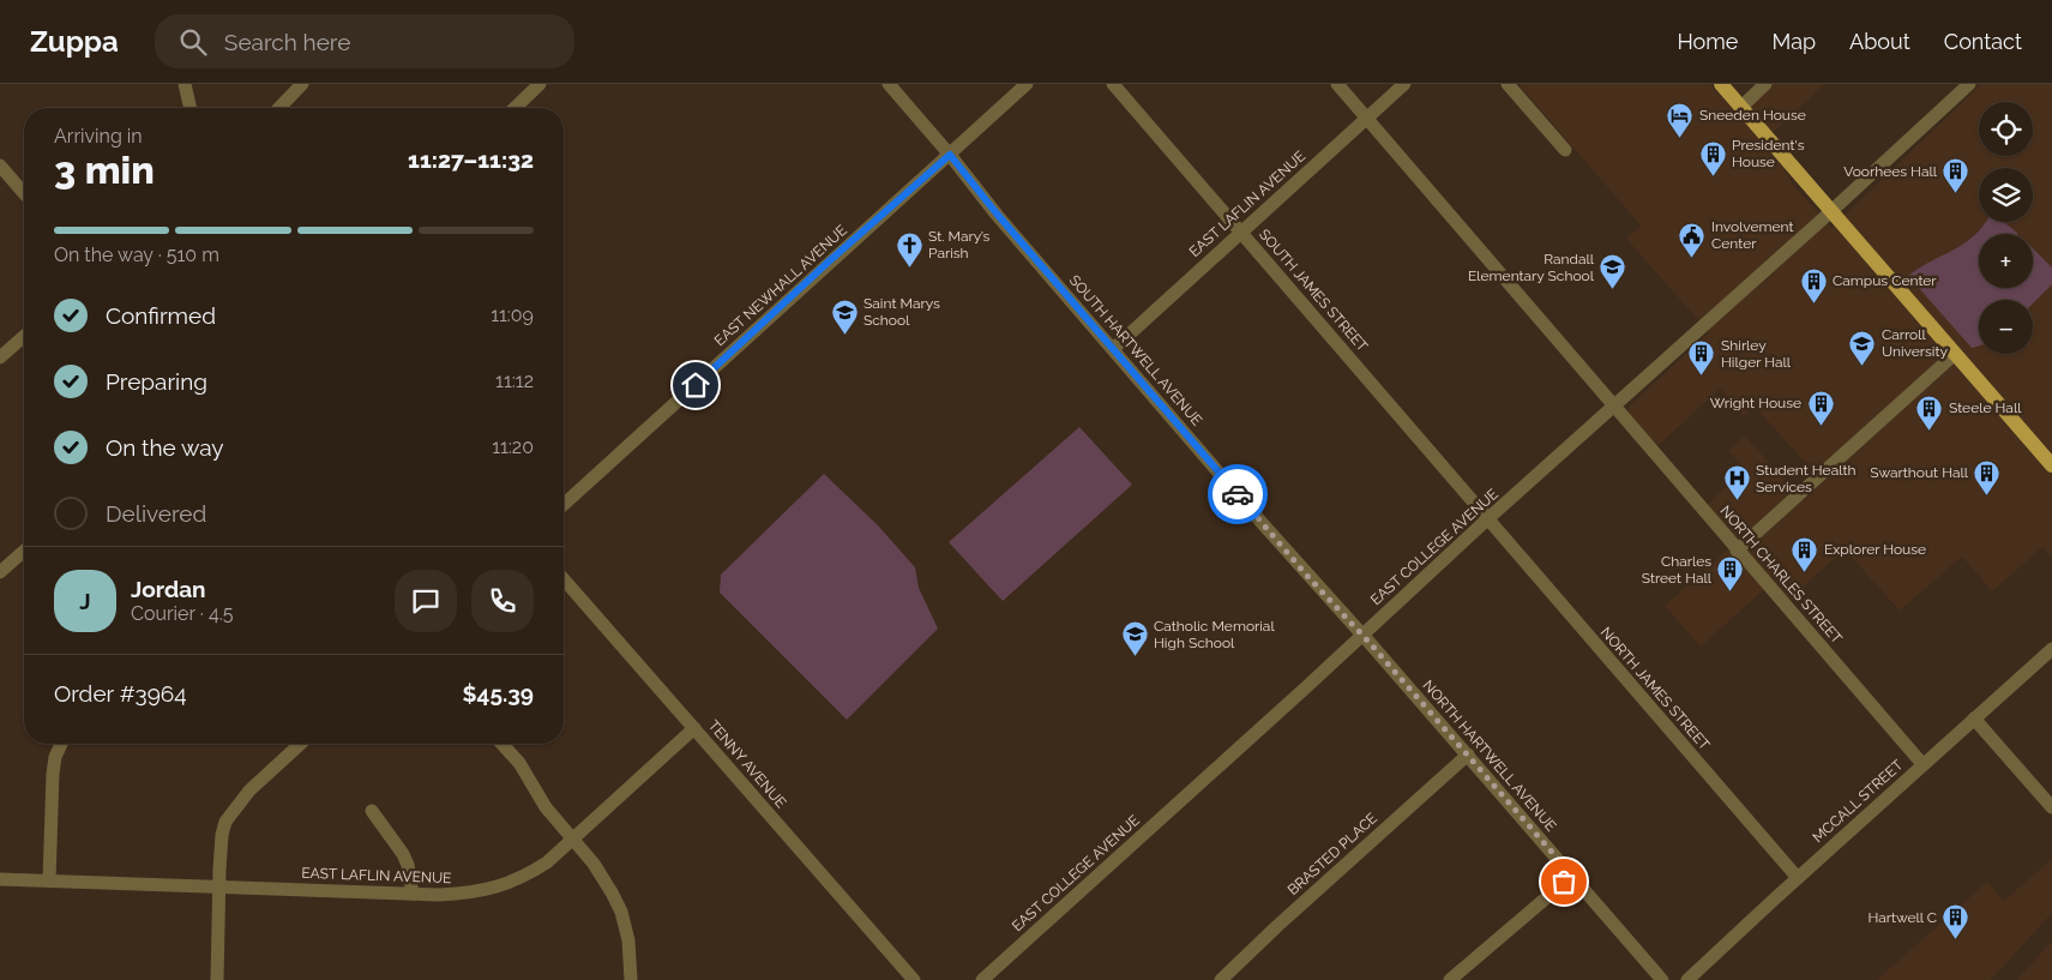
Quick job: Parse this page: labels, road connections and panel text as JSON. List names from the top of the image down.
{
  "streets": {
    "street": [
      "EAST LAFLIN AVENUE",
      "EAST NEWHALL AVENUE",
      "SOUTH JAMES STREET",
      "SOUTH HARTWELL AVENUE",
      "EAST COLLEGE AVENUE",
      "NORTH CHARLES STREET",
      "NORTH JAMES STREET",
      "NORTH HARTWELL AVENUE",
      "TENNY AVENUE",
      "MCCALL STREET",
      "BRASTED PLACE"
    ]
  },
  "crossings": [
    ["EAST LAFLIN AVENUE", "SOUTH JAMES STREET"],
    ["EAST LAFLIN AVENUE", "SOUTH HARTWELL AVENUE"],
    ["EAST LAFLIN AVENUE", "NORTH CHARLES STREET"],
    ["EAST LAFLIN AVENUE", "TENNY AVENUE"],
    ["EAST NEWHALL AVENUE", "SOUTH HARTWELL AVENUE"],
    ["SOUTH JAMES STREET", "EAST COLLEGE AVENUE"],
    ["SOUTH JAMES STREET", "NORTH JAMES STREET"],
    ["SOUTH HARTWELL AVENUE", "EAST COLLEGE AVENUE"],
    ["SOUTH HARTWELL AVENUE", "NORTH HARTWELL AVENUE"],
    ["EAST COLLEGE AVENUE", "NORTH CHARLES STREET"],
    ["EAST COLLEGE AVENUE", "NORTH JAMES STREET"],
    ["EAST COLLEGE AVENUE", "NORTH HARTWELL AVENUE"],
    ["NORTH CHARLES STREET", "MCCALL STREET"],
    ["NORTH JAMES STREET", "MCCALL STREET"],
    ["NORTH HARTWELL AVENUE", "BRASTED PLACE"]
  ],
  "places": {
    "hotel": ["Sneeden House"],
    "building": [
      "President's House",
      "Voorhees Hall",
      "Campus Center",
      "Shirley Hilger Hall",
      "Wright House",
      "Steele Hall",
      "Swarthout Hall",
      "Explorer House",
      "Charles Street Hall",
      "Hartwell C"
    ],
    "public building": ["Involvement Center"],
    "church": ["St. Mary’s Parish"],
    "school or university": [
      "Randall Elementary School",
      "Saint Marys School",
      "Carroll University",
      "Catholic Memorial High School"
    ],
    "hospital": ["Student Health Services"]
  },
  "page": {
    "header": "Zuppa",
    "search": "Search here",
    "nav": [
      "Home",
      "Map",
      "About",
      "Contact"
    ],
    "map_buttons": ["+", "−"],
    "heading": ["3 min", "Arriving in", "11:27–11:32"],
    "panel": [
      "Jordan",
      "Courier · 4.5",
      "Order #3964",
      "$45.39"
    ],
    "bar": "On the way · 510 m",
    "list": [
      ["Confirmed", "11:09"],
      ["Preparing", "11:12"],
      ["On the way", "11:20"],
      "Delivered"
    ],
    "round": "J"
  }
}
